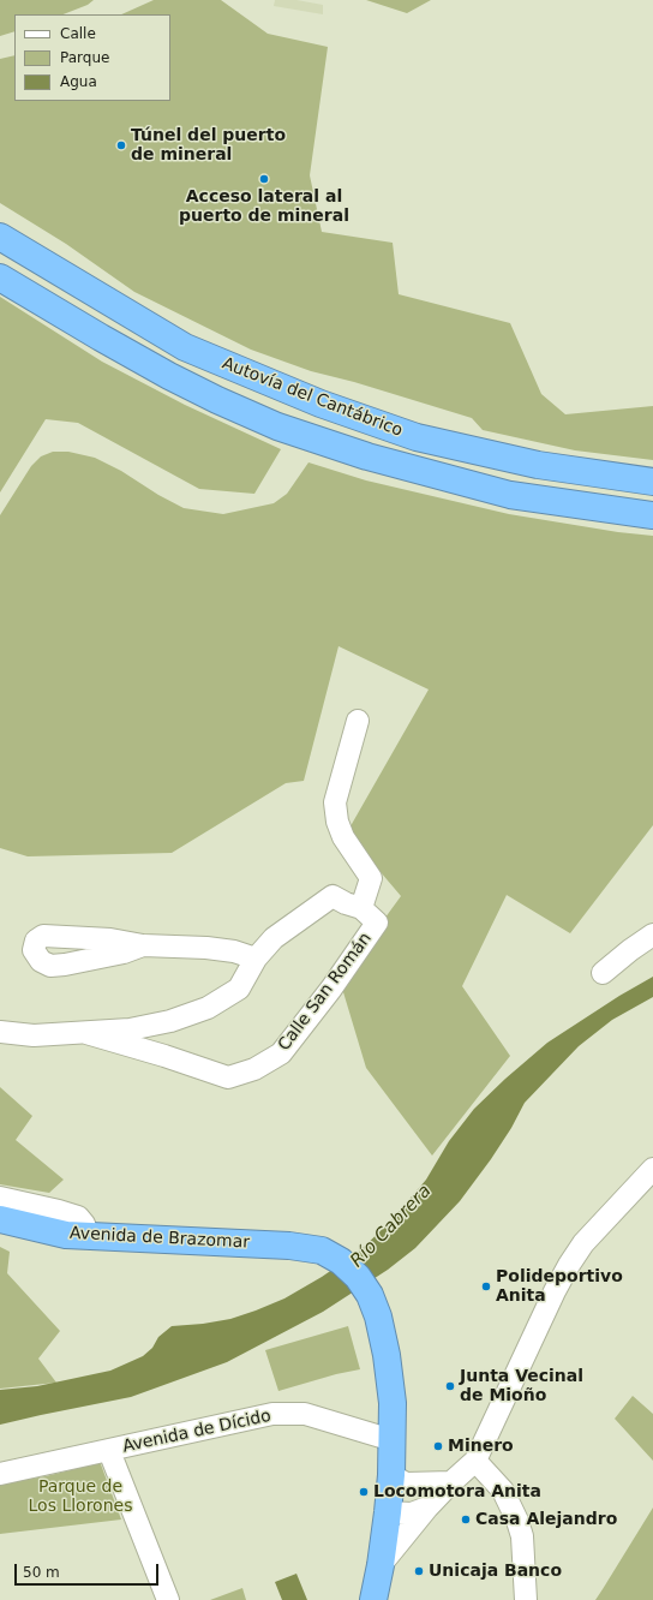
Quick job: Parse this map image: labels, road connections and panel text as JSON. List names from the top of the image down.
{
  "streets": {
    "highway": ["Autovía del Cantábrico", "Avenida de Brazomar"],
    "street": ["Calle San Román", "Avenida de Dícido"]
  },
  "crossings": [
    ["Avenida de Brazomar", "Avenida de Dícido"]
  ],
  "water": ["Río Cabrera"],
  "parks": ["Parque de Los Llorones"],
  "places": [
    "Túnel del puerto de mineral",
    "Acceso lateral al puerto de mineral",
    "Polideportivo Anita",
    "Junta Vecinal de Mioño",
    "Minero",
    "Locomotora Anita",
    "Casa Alejandro",
    "Unicaja Banco"
  ],
  "legend": ["Calle", "Parque", "Agua"],
  "scale_bar": "50 m"
}
